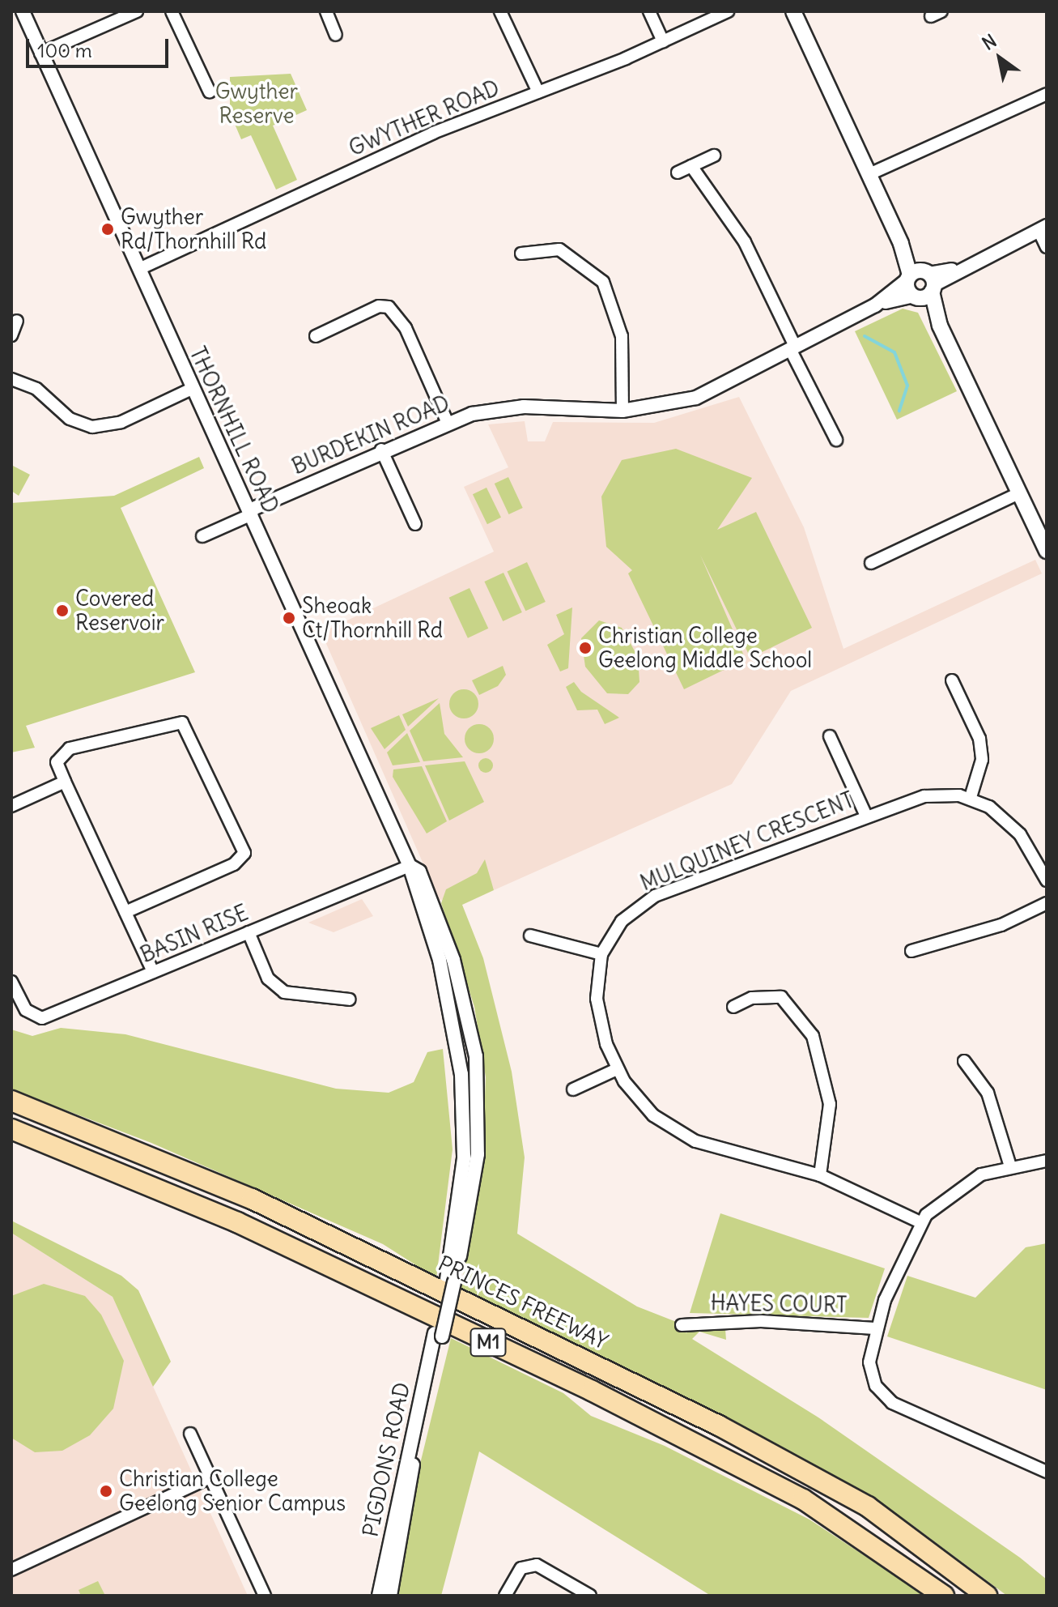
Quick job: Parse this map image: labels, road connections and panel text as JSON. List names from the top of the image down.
{
  "streets": {
    "highway": ["PRINCES FREEWAY", "M1"],
    "street": [
      "GWYTHER ROAD",
      "THORNHILL ROAD",
      "BURDEKIN ROAD",
      "MULQUINEY CRESCENT",
      "BASIN RISE",
      "HAYES COURT",
      "PIGDONS ROAD"
    ]
  },
  "crossings": [
    ["GWYTHER ROAD", "THORNHILL ROAD"],
    ["THORNHILL ROAD", "BURDEKIN ROAD"],
    ["THORNHILL ROAD", "BASIN RISE"],
    ["THORNHILL ROAD", "PIGDONS ROAD"]
  ],
  "parks": ["Gwyther Reserve"],
  "places": [
    "Gwyther Rd/Thornhill Rd",
    "Covered Reservoir",
    "Sheoak Ct/Thornhill Rd",
    "Christian College Geelong Middle School",
    "Christian College Geelong Senior Campus"
  ],
  "scale_bar": "100 m",
  "north": "top left"
}
